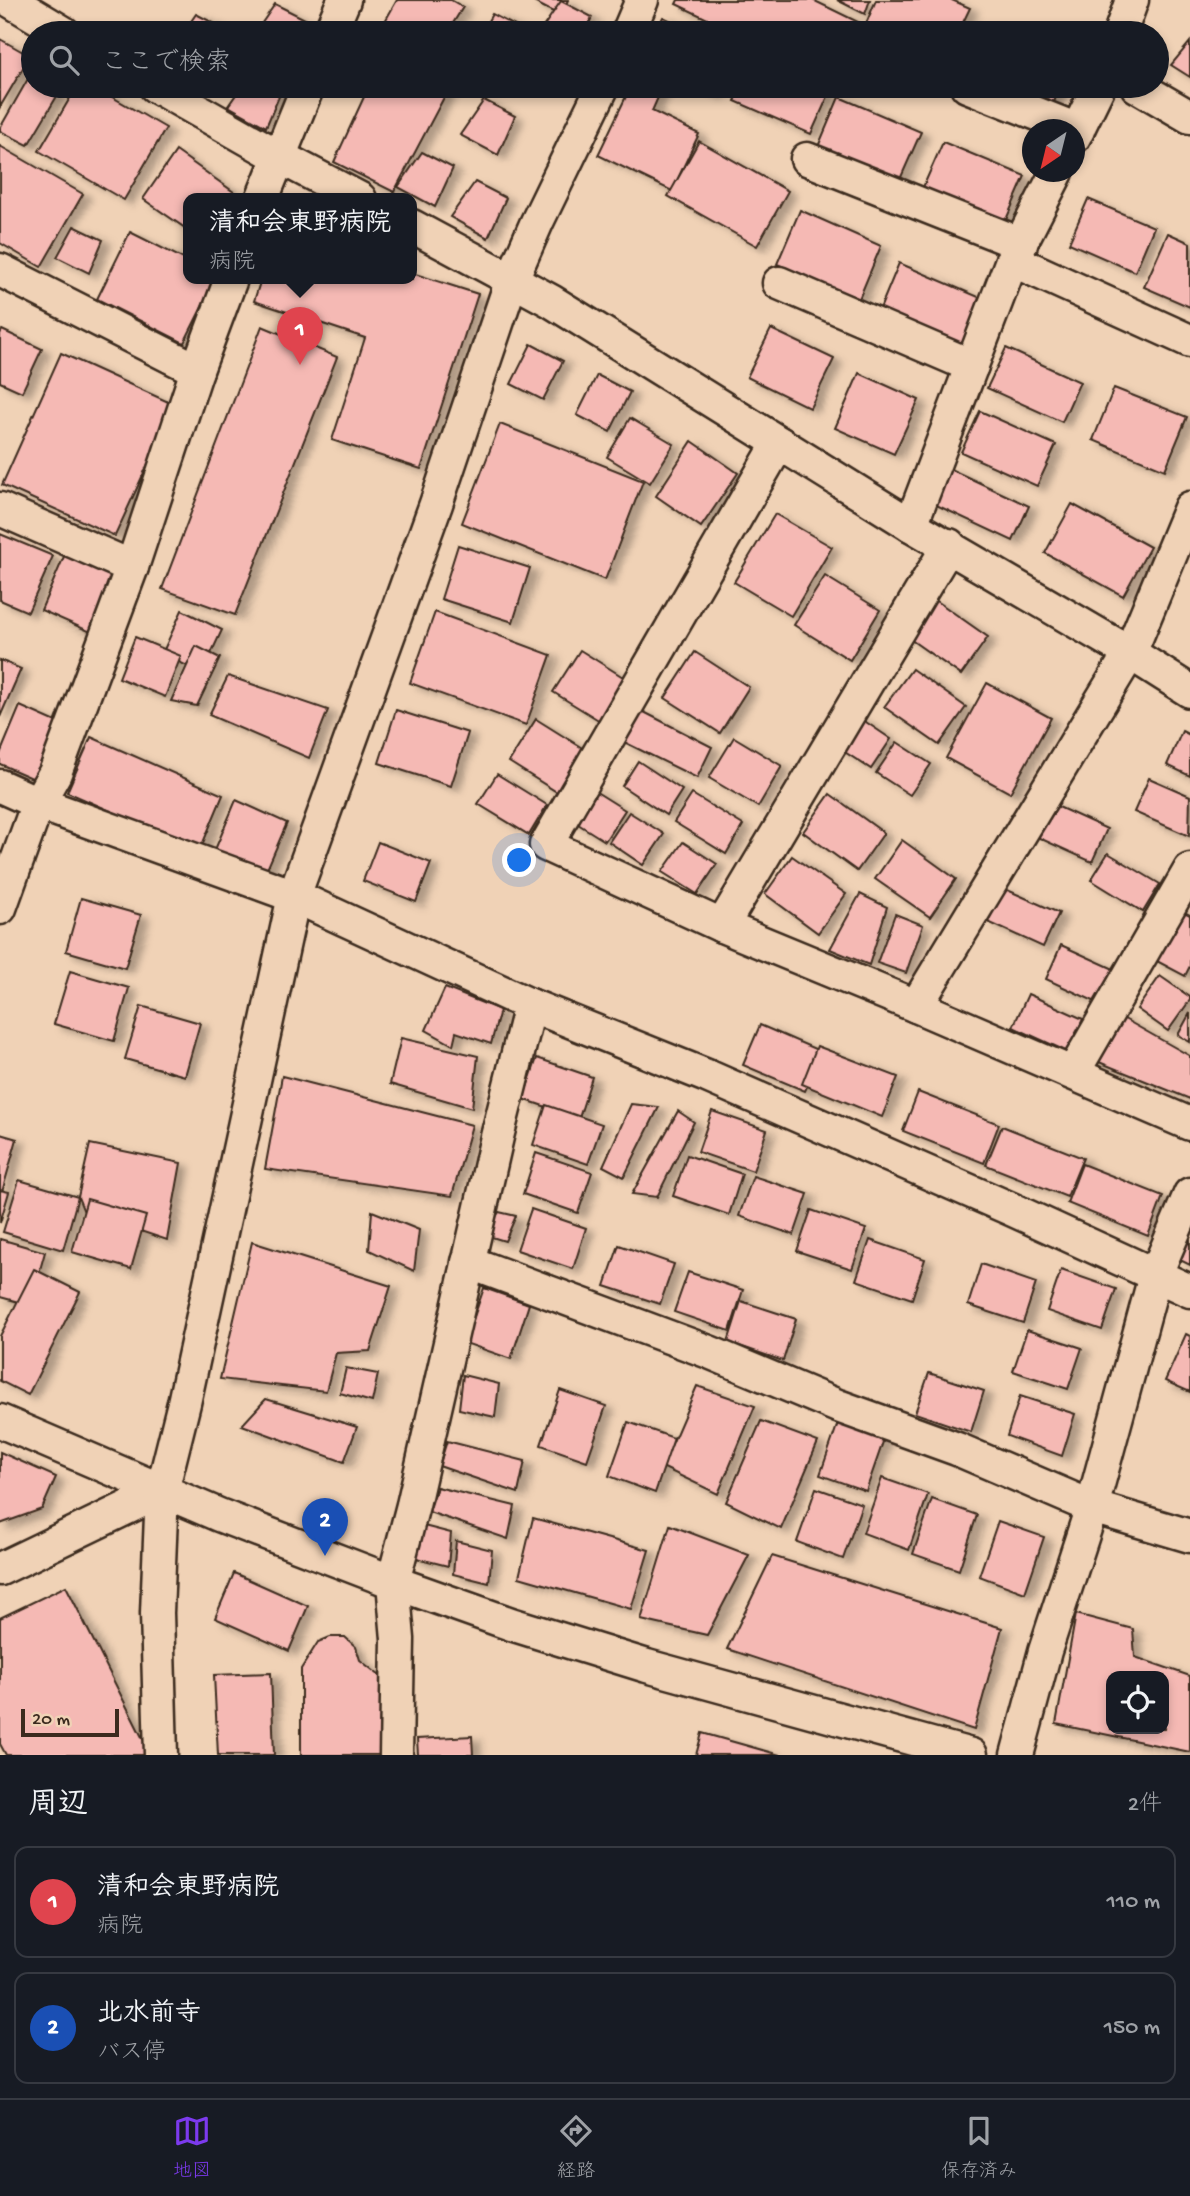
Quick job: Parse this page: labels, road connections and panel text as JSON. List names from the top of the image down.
{
  "scale_bar": "20 m",
  "north": "bottom left",
  "page": {
    "search": "ここで検索",
    "popup": ["清和会東野病院", "病院"],
    "pins": ["1", "2"],
    "scale": "20 m",
    "heading": ["周辺", "2件"],
    "list": [
      {
        "mark": "1",
        "name": "清和会東野病院",
        "note": "病院",
        "value": "110 m"
      },
      {
        "mark": "2",
        "name": "北水前寺",
        "note": "バス停",
        "value": "150 m"
      }
    ],
    "nav": ["地図", "経路", "保存済み"]
  }
}
